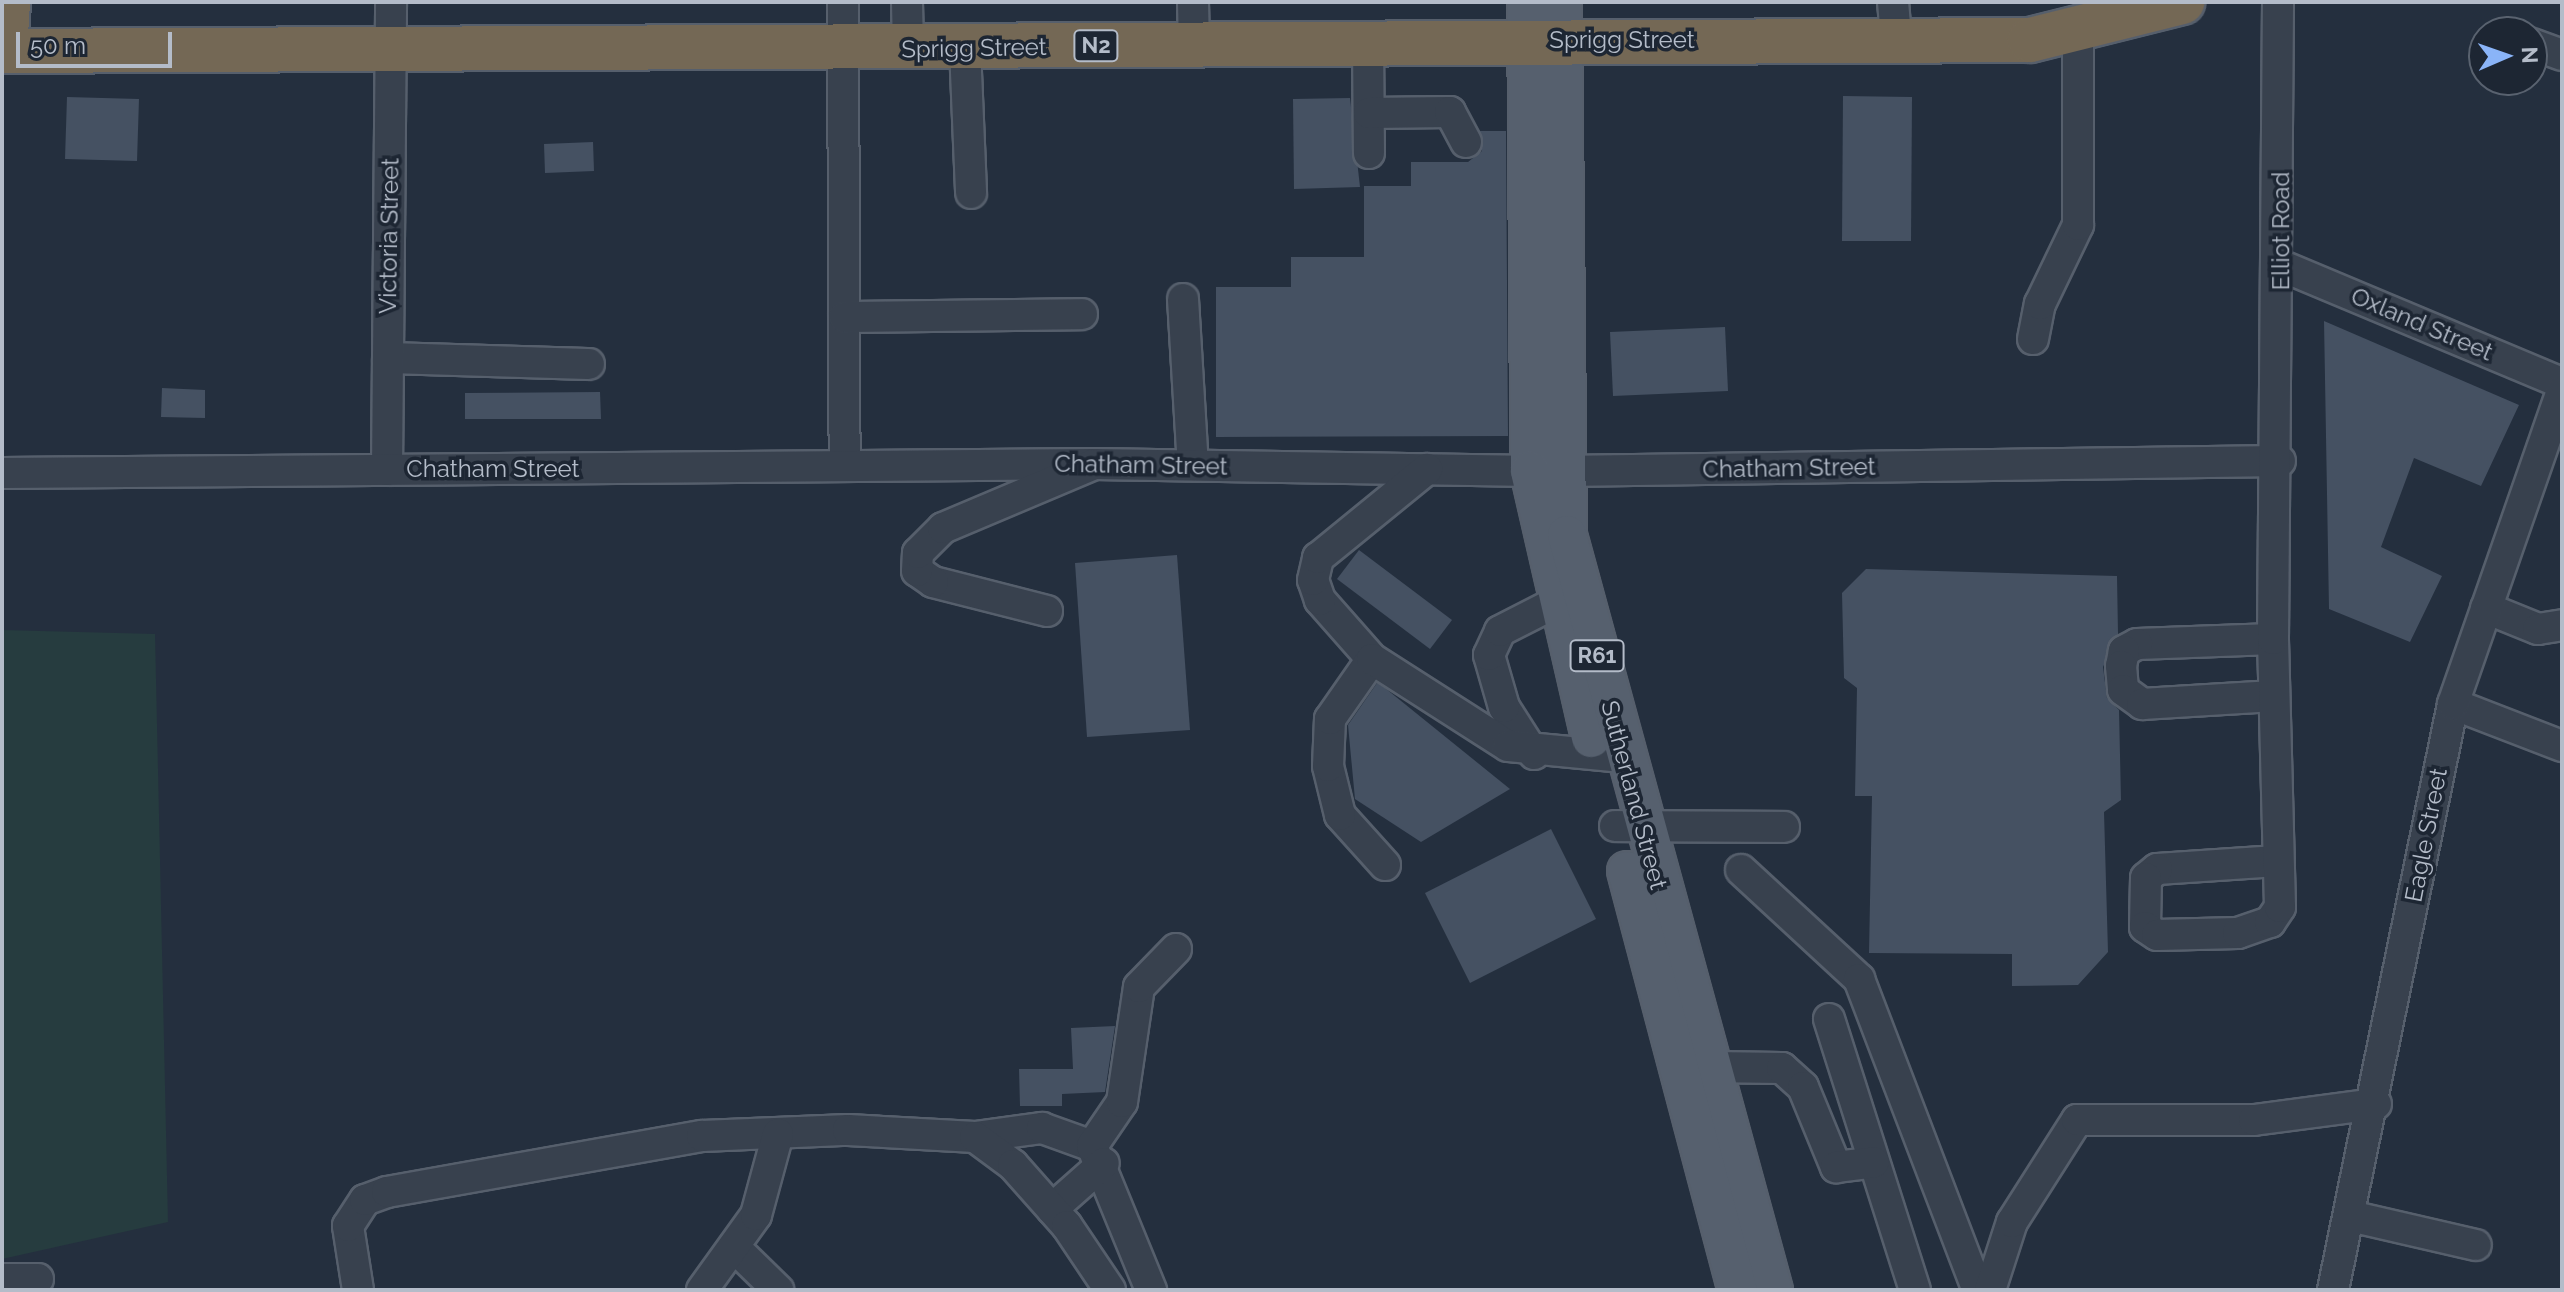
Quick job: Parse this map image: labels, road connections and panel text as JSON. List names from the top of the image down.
{
  "streets": {
    "highway": ["Sprigg Street", "N2"],
    "main road": ["R61", "Sutherland Street"],
    "street": [
      "Elliot Road",
      "Victoria Street",
      "Oxland Street",
      "Chatham Street",
      "Eagle Street"
    ]
  },
  "crossings": [
    ["Sprigg Street", "N2"],
    ["Sprigg Street", "Victoria Street"],
    ["Sprigg Street", "Sutherland Street"],
    ["Elliot Road", "Oxland Street"],
    ["Elliot Road", "Chatham Street"],
    ["Victoria Street", "Chatham Street"],
    ["Chatham Street", "Sutherland Street"]
  ],
  "scale_bar": "50 m",
  "north": "right"
}
